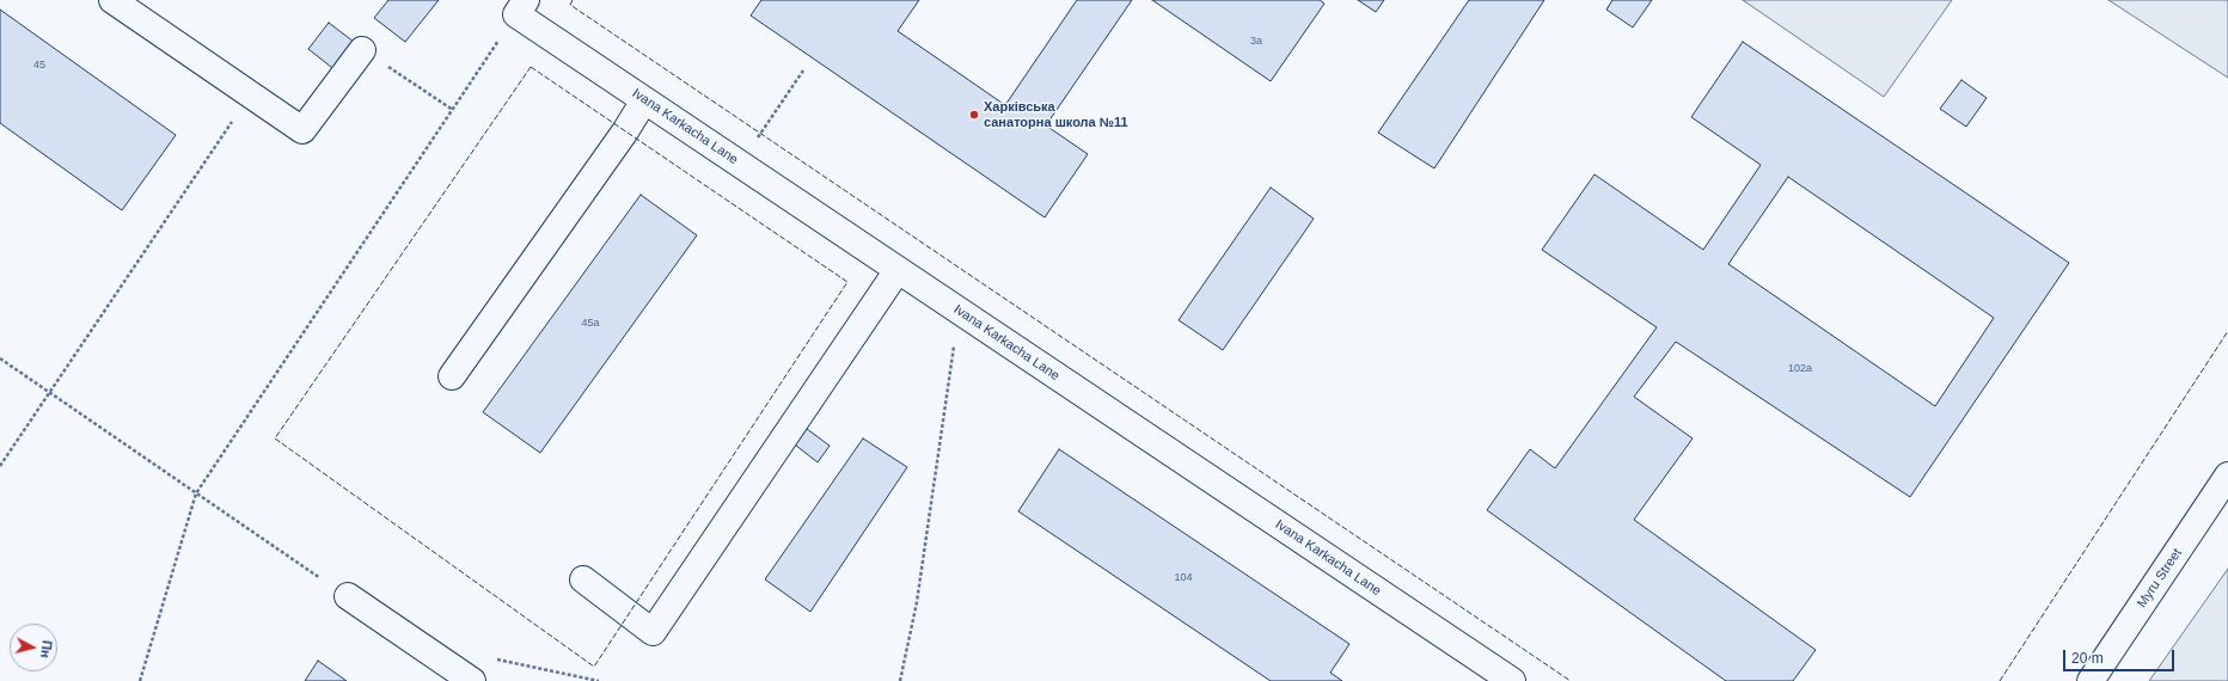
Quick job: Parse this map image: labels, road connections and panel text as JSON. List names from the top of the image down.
{
  "streets": {
    "street": ["Ivana Karkacha Lane", "Myru Street"]
  },
  "places": ["Харківська санаторна школа №11"],
  "house_numbers": [
    "3а",
    "45",
    "45а",
    "102а",
    "104"
  ],
  "scale_bar": "20 m",
  "north": "right"
}
